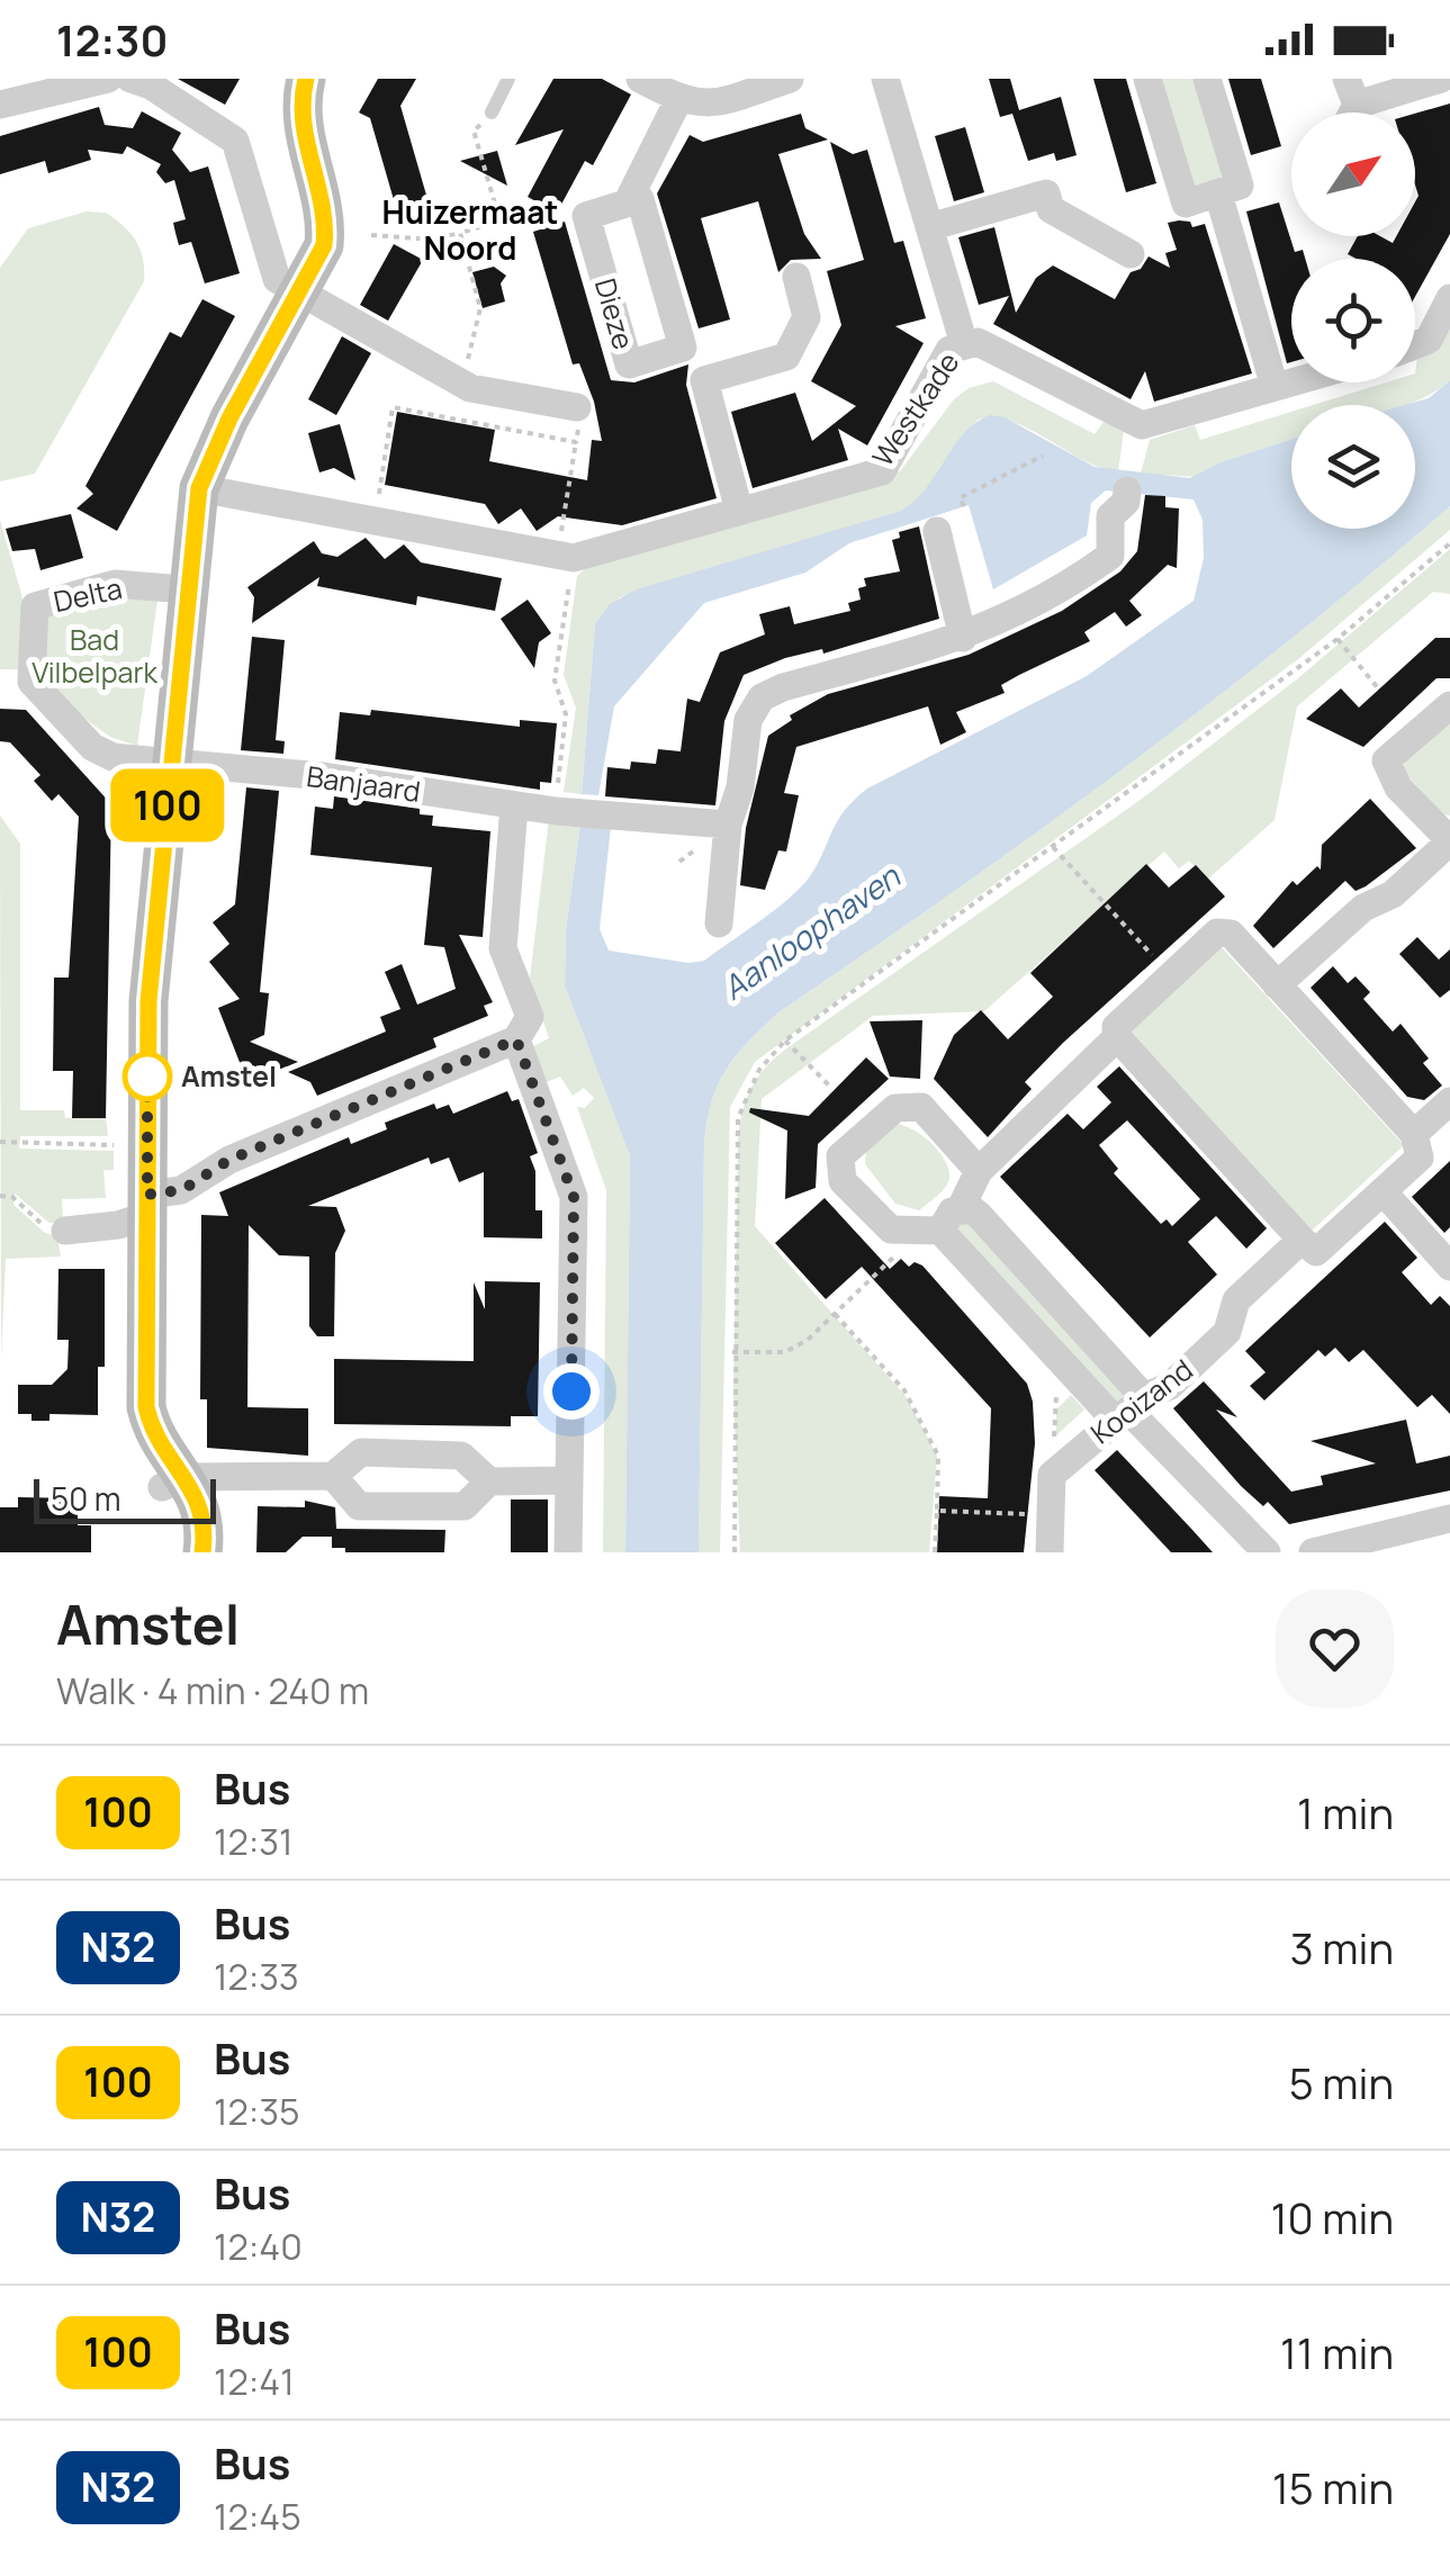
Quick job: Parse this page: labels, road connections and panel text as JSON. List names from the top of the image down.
{
  "streets": {
    "street": [
      "Dieze",
      "Westkade",
      "Delta",
      "Banjaard",
      "Kooizand"
    ]
  },
  "crossings": [
    ["Delta", "Banjaard"]
  ],
  "districts": ["Huizermaat Noord"],
  "water": ["Aanloophaven"],
  "parks": ["Bad Vilbelpark"],
  "places": ["Amstel"],
  "lines": ["bus line 100"],
  "scale_bar": "50 m",
  "north": "top right",
  "page": {
    "status": "12:30",
    "on_map": "100",
    "scale": "50 m",
    "heading": ["Amstel", "Walk · 4 min · 240 m"],
    "list": [
      {
        "mark": "100",
        "name": "Bus",
        "note": "12:31",
        "value": "1 min"
      },
      {
        "mark": "N32",
        "name": "Bus",
        "note": "12:33",
        "value": "3 min"
      },
      {
        "mark": "100",
        "name": "Bus",
        "note": "12:35",
        "value": "5 min"
      },
      {
        "mark": "N32",
        "name": "Bus",
        "note": "12:40",
        "value": "10 min"
      },
      {
        "mark": "100",
        "name": "Bus",
        "note": "12:41",
        "value": "11 min"
      },
      {
        "mark": "N32",
        "name": "Bus",
        "note": "12:45",
        "value": "15 min"
      }
    ]
  }
}
